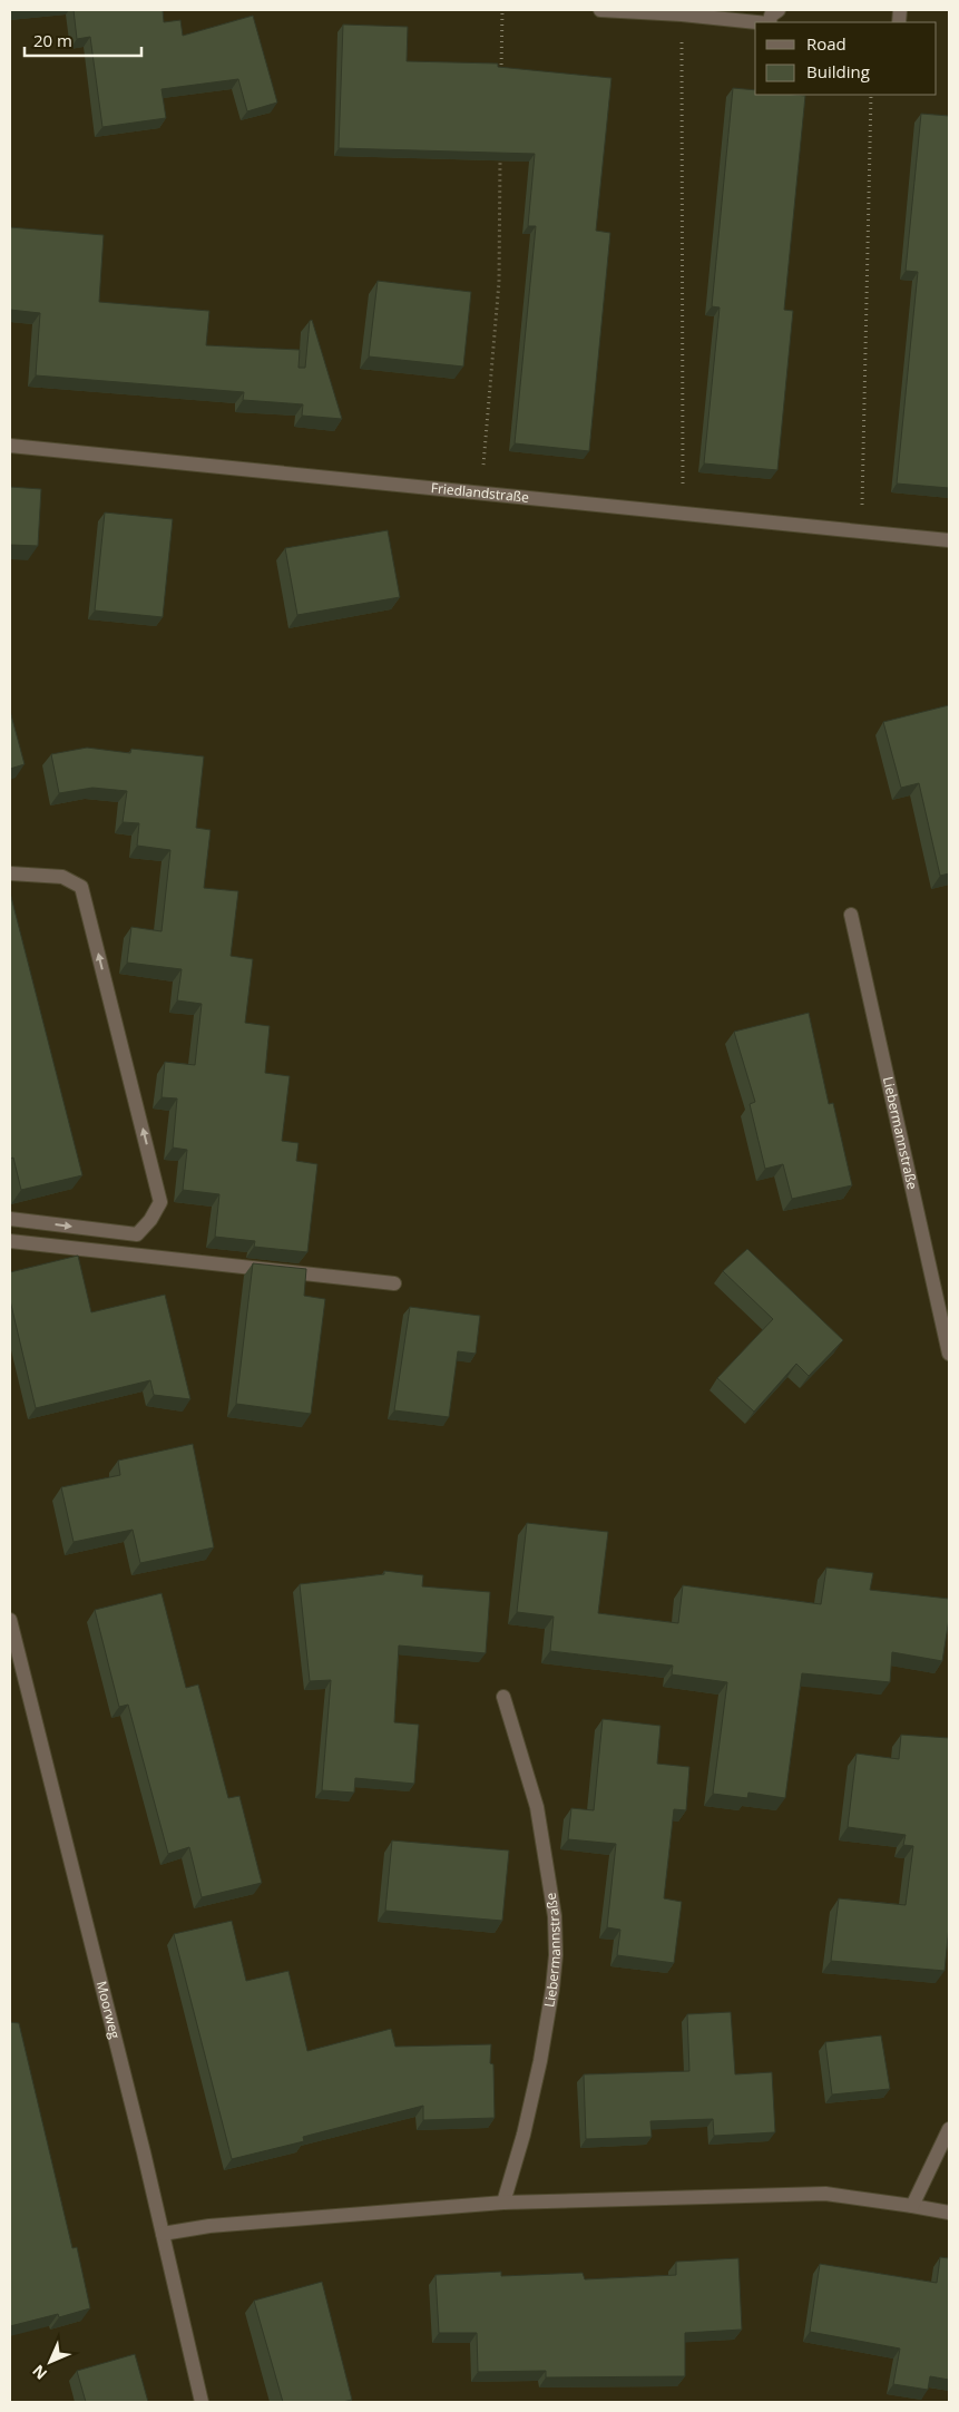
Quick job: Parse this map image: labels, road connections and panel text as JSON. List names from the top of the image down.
{
  "streets": {
    "street": ["Friedlandstraße", "Liebermannstraße", "Moorweg"]
  },
  "legend": ["Road", "Building"],
  "scale_bar": "20 m",
  "north": "bottom left"
}
